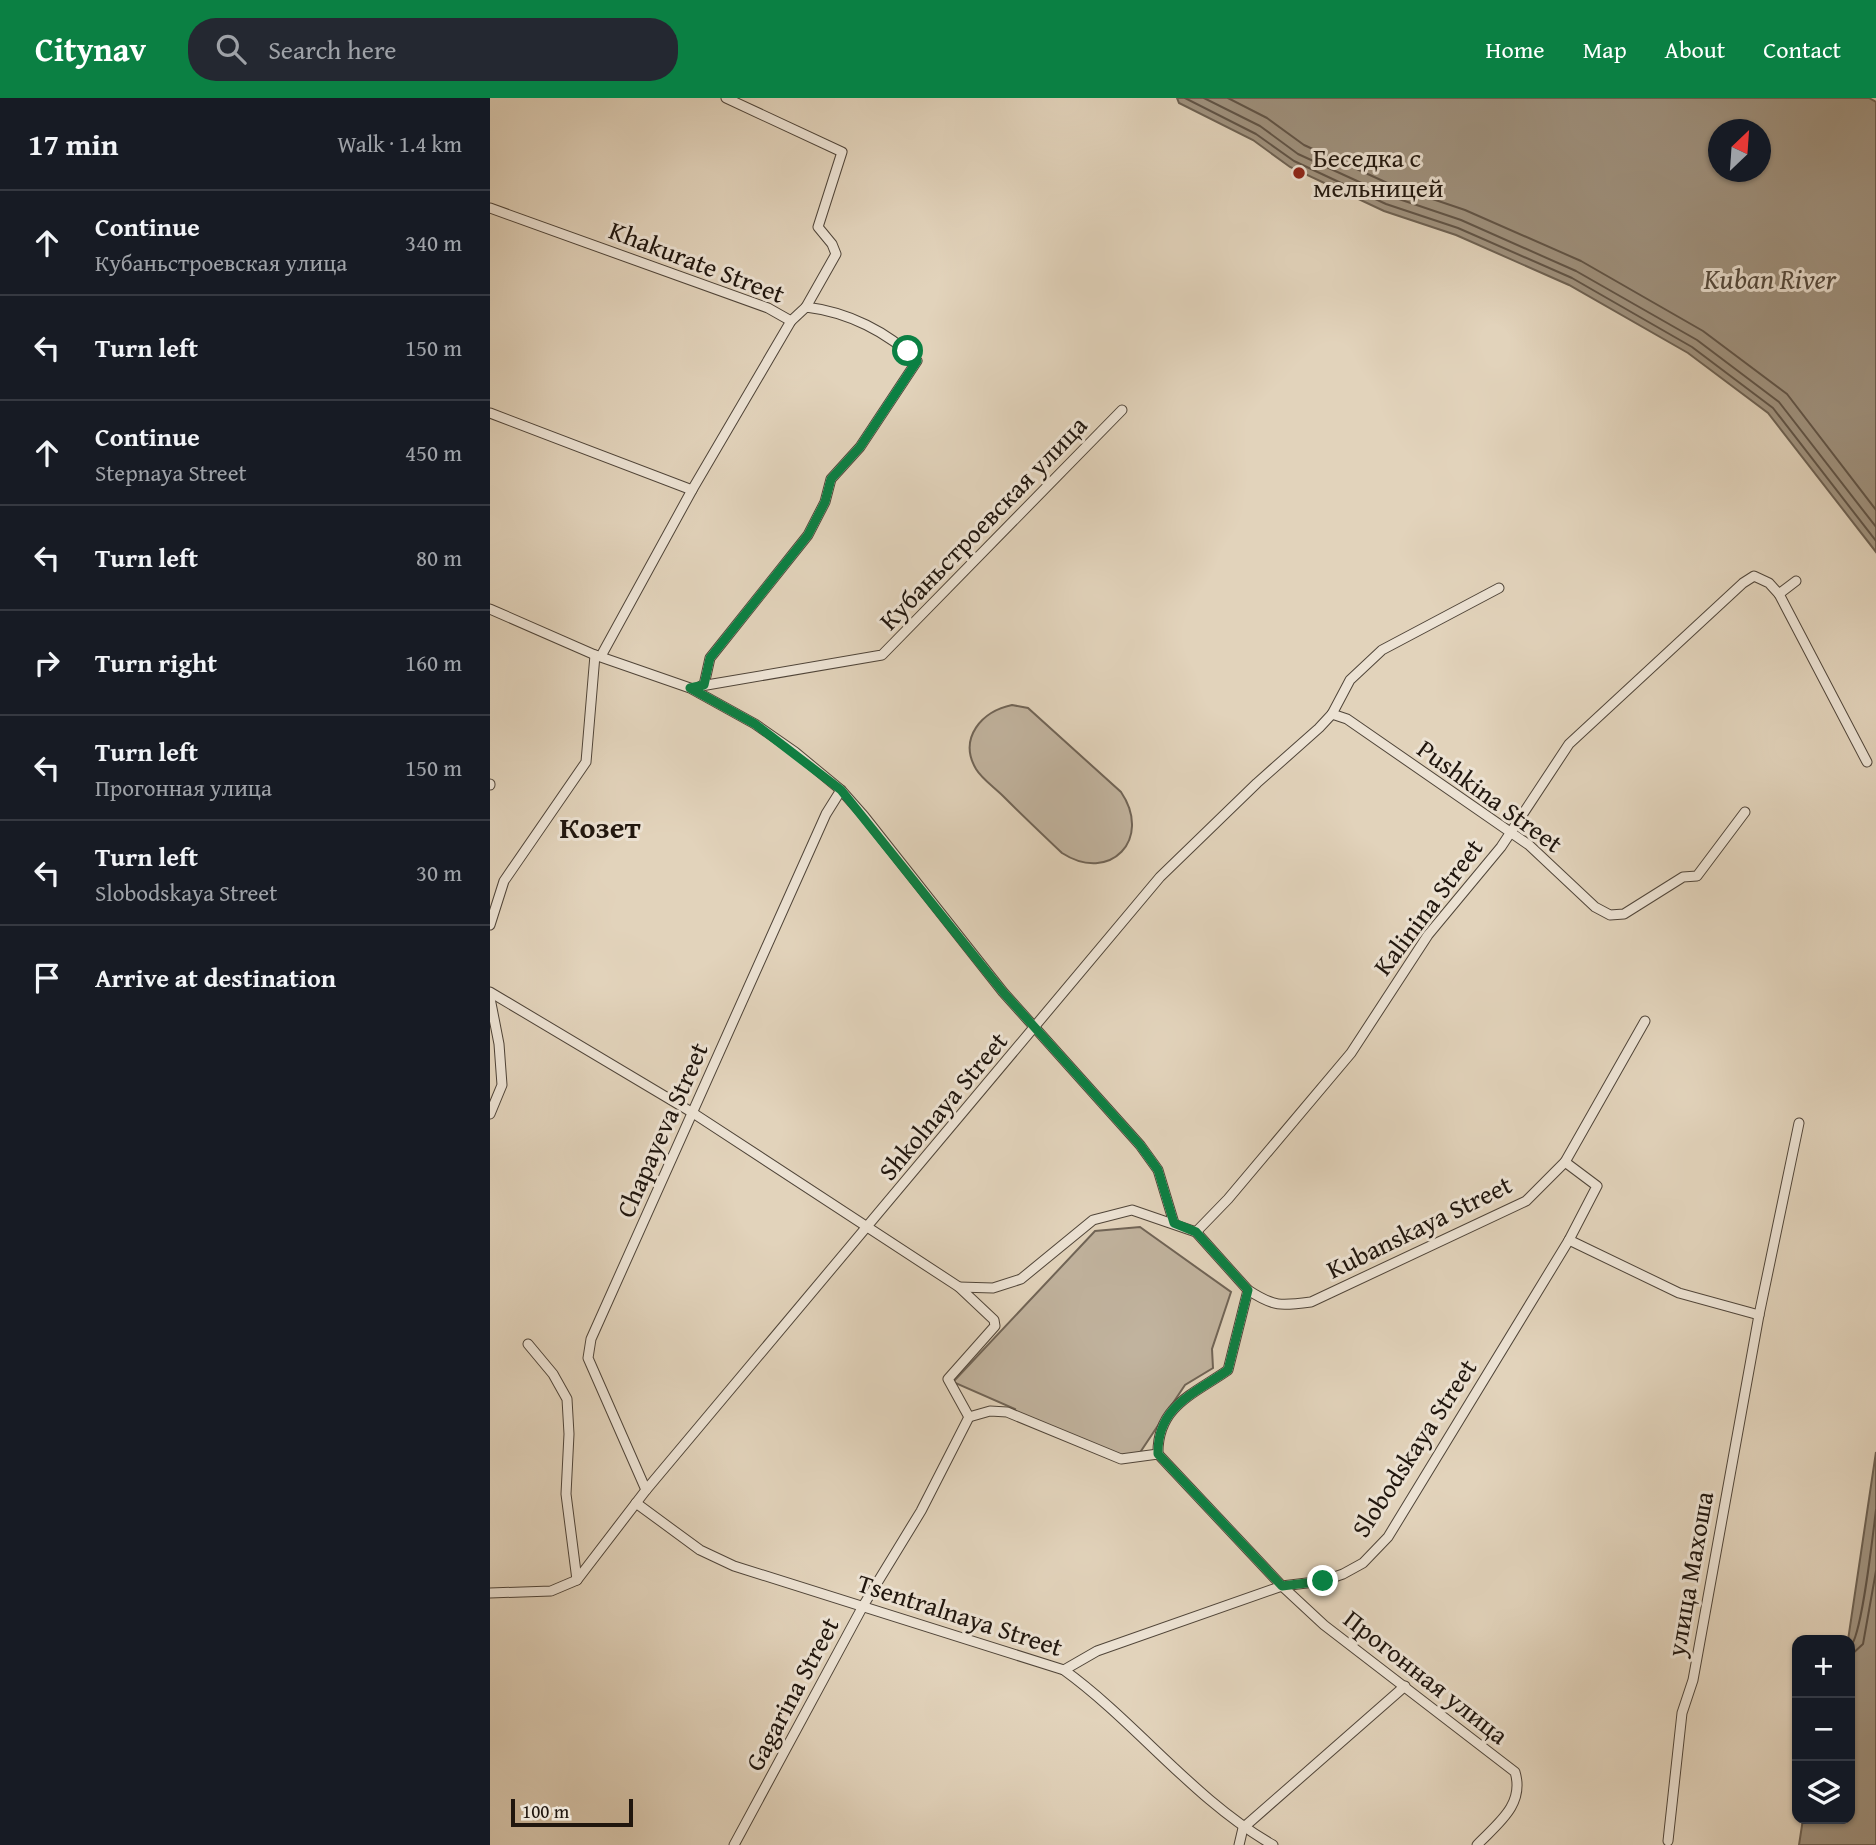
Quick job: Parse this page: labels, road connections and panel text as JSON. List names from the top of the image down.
{
  "streets": {
    "street": [
      "Khakurate Street",
      "Кубаньстроевская улица",
      "Pushkina Street",
      "Kalinina Street",
      "Shkolnaya Street",
      "Chapayeva Street",
      "Kubanskaya Street",
      "Slobodskaya Street",
      "улица Махоша",
      "Tsentralnaya Street",
      "Прогонная улица",
      "Gagarina Street"
    ]
  },
  "crossings": [
    ["Khakurate Street", "Кубаньстроевская улица"],
    ["Pushkina Street", "Kalinina Street"],
    ["Pushkina Street", "Shkolnaya Street"],
    ["Shkolnaya Street", "Chapayeva Street"],
    ["Shkolnaya Street", "Tsentralnaya Street"],
    ["Kubanskaya Street", "Slobodskaya Street"],
    ["Slobodskaya Street", "Tsentralnaya Street"],
    ["Slobodskaya Street", "Прогонная улица"],
    ["Tsentralnaya Street", "Gagarina Street"]
  ],
  "districts": ["Козет"],
  "water": ["Kuban River"],
  "places": ["Беседка с мельницей"],
  "scale_bar": "100 m",
  "north": "top right",
  "page": {
    "header": "Citynav",
    "search": "Search here",
    "nav": [
      "Home",
      "Map",
      "About",
      "Contact"
    ],
    "heading": ["17 min", "Walk · 1.4 km"],
    "list": [
      ["Continue", "Кубаньстроевская улица", "340 m"],
      ["Turn left", "150 m"],
      ["Continue", "Stepnaya Street", "450 m"],
      ["Turn left", "80 m"],
      ["Turn right", "160 m"],
      ["Turn left", "Прогонная улица", "150 m"],
      ["Turn left", "Slobodskaya Street", "30 m"],
      "Arrive at destination"
    ],
    "map_buttons": ["+", "−"],
    "scale": "100 m"
  }
}
